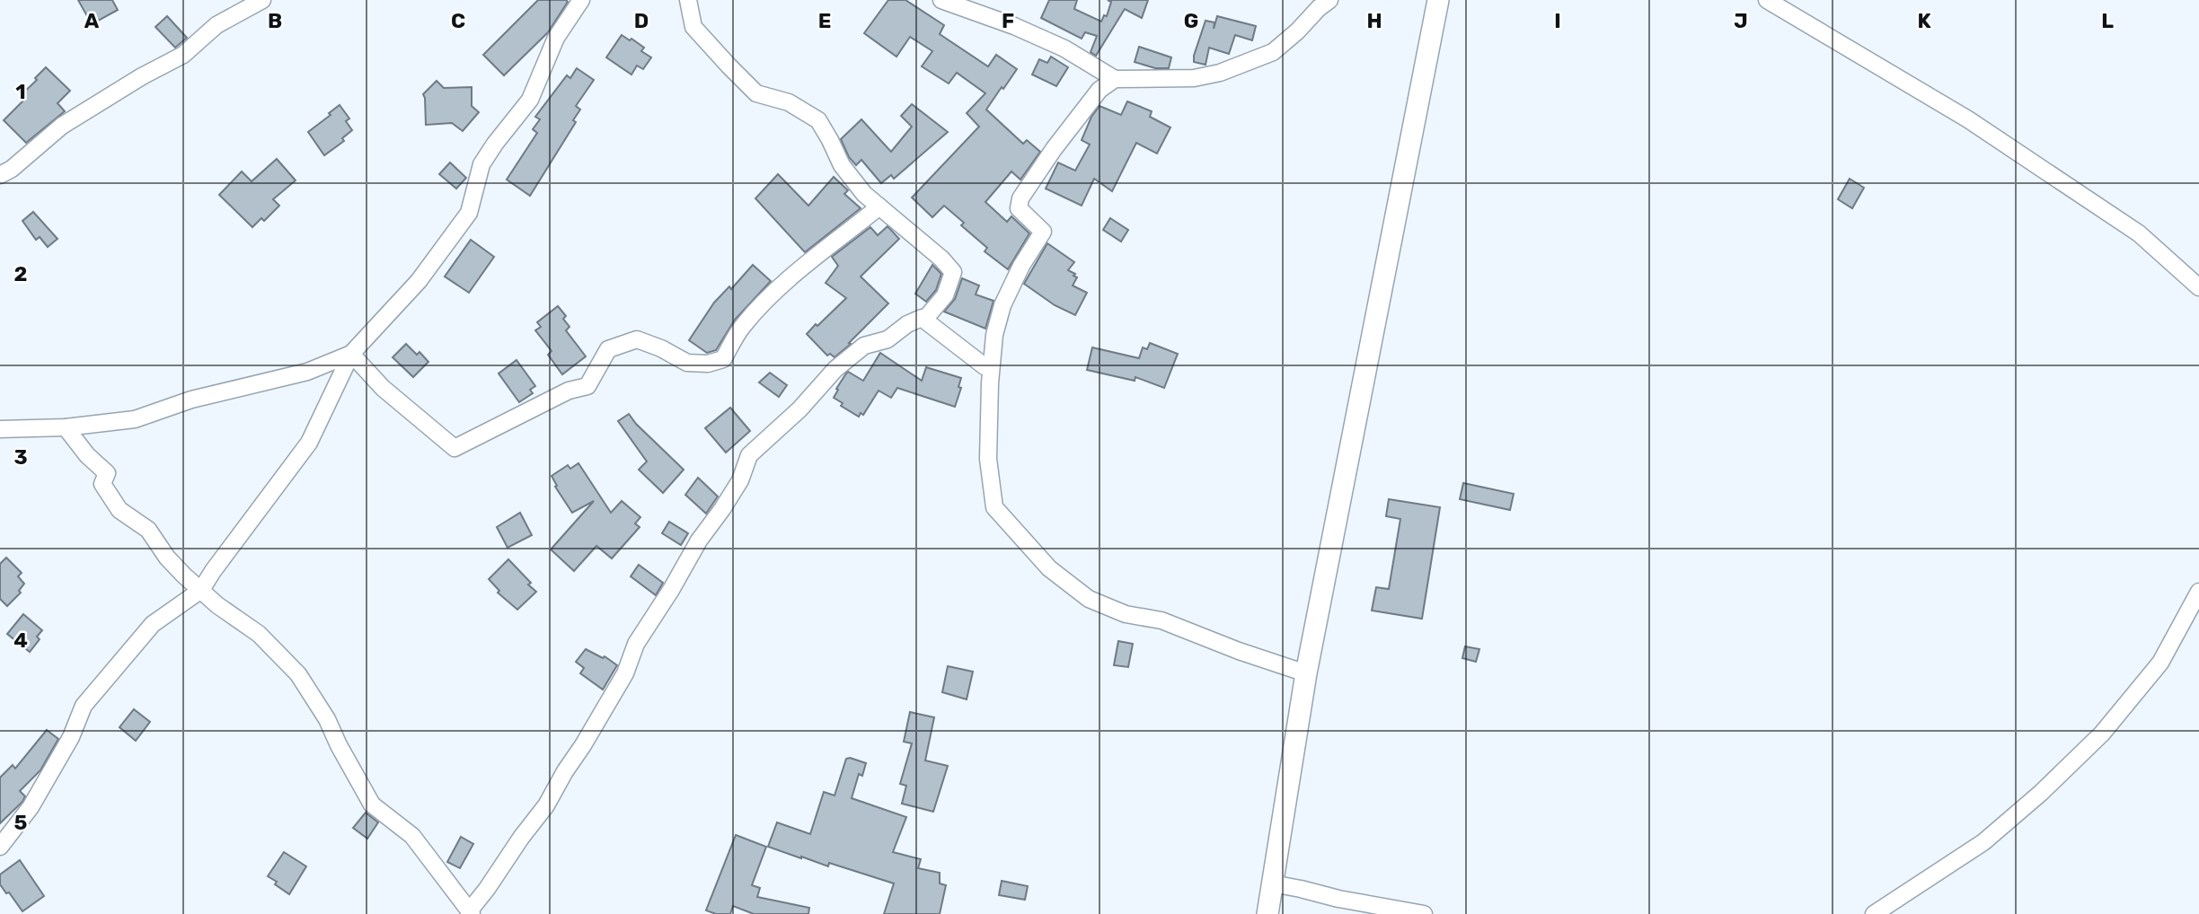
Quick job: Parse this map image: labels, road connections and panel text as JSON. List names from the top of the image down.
{
  "grid": {
    "columns": [
      "A",
      "B",
      "C",
      "D",
      "E",
      "F",
      "G",
      "H",
      "I",
      "J",
      "K",
      "L"
    ],
    "rows": [
      "1",
      "2",
      "3",
      "4",
      "5"
    ]
  }
}
